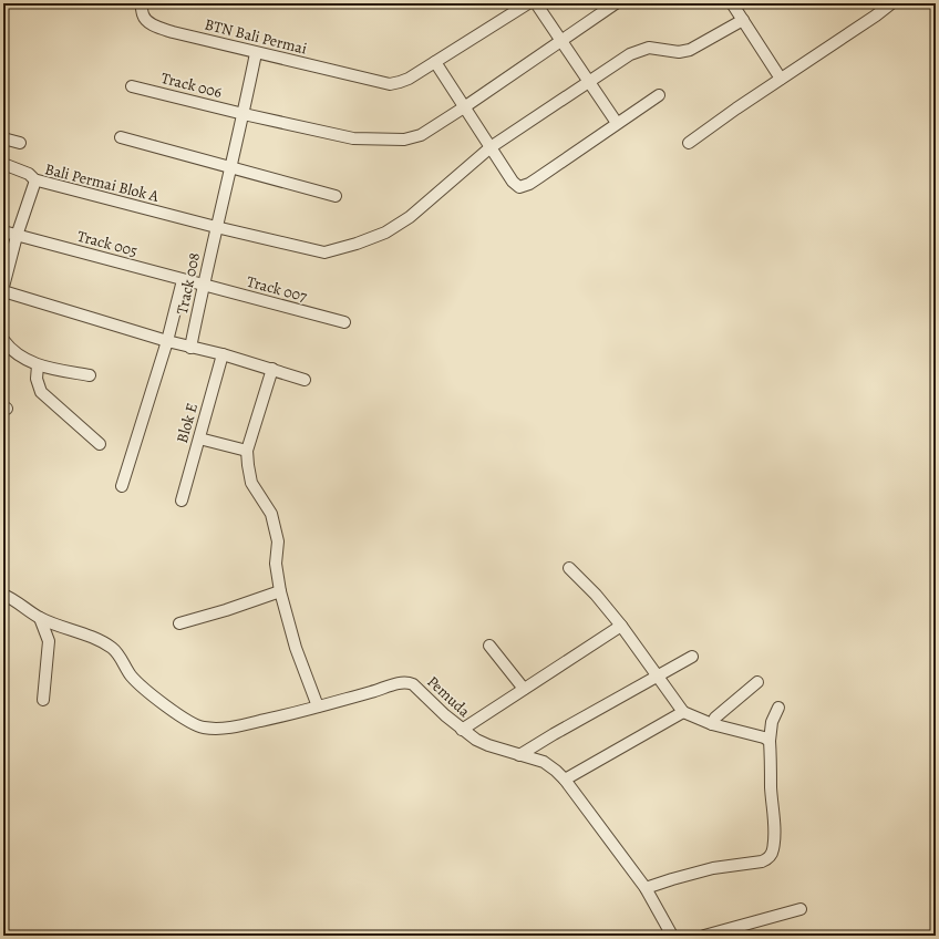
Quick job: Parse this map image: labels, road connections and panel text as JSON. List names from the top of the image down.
{
  "streets": {
    "street": [
      "BTN Bali Permai",
      "Track 006",
      "Bali Permai Blok A",
      "Track 005",
      "Track 008",
      "Track 007",
      "Blok E",
      "Pemuda"
    ]
  },
  "crossings": [
    ["BTN Bali Permai", "Track 008"],
    ["Track 006", "Track 008"],
    ["Bali Permai Blok A", "Track 005"],
    ["Bali Permai Blok A", "Track 008"],
    ["Track 005", "Track 008"],
    ["Track 005", "Track 007"],
    ["Track 008", "Track 007"]
  ]
}
